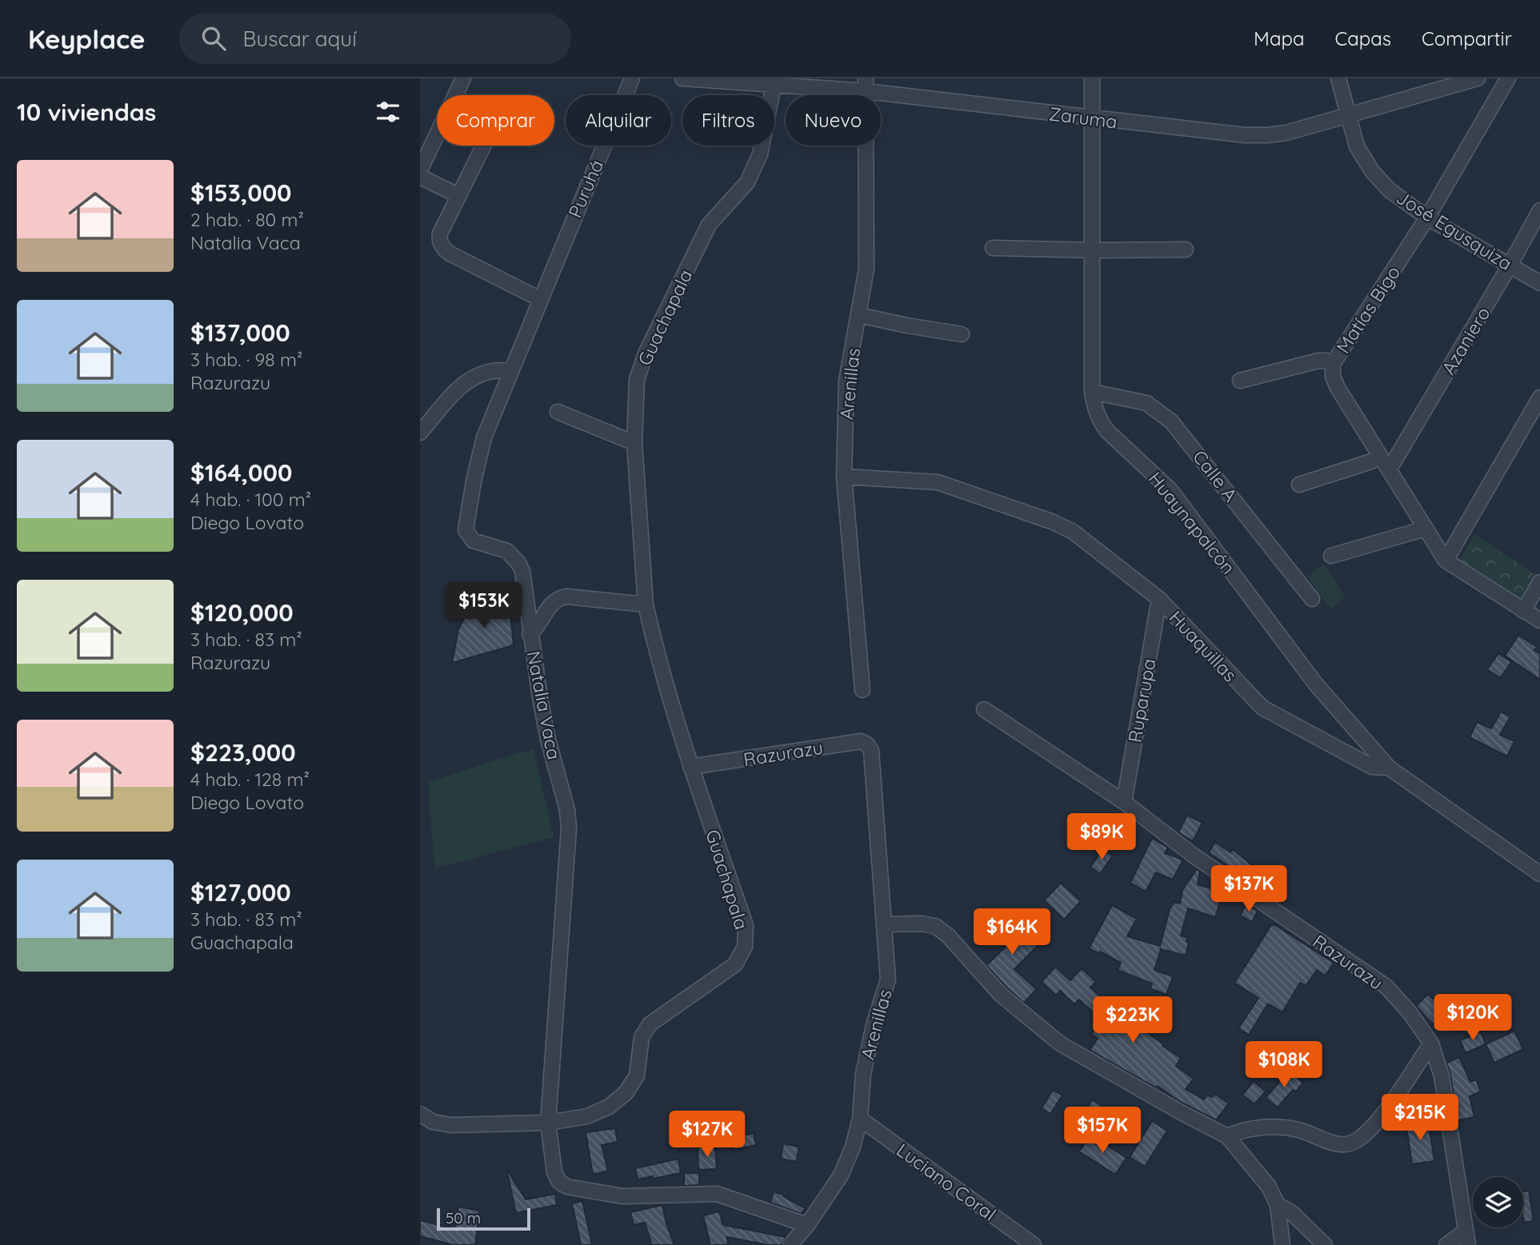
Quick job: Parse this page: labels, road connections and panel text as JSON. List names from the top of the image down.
{
  "streets": {
    "street": [
      "Zaruma",
      "Puruhá",
      "José Egusquiza",
      "Matías Bigo",
      "Guachapala",
      "Azaniero",
      "Arenillas",
      "Calle A",
      "Huaynapalcón",
      "Huaquillas",
      "Ruparupa",
      "Natalia Vaca",
      "Razurazu",
      "Luciano Coral"
    ]
  },
  "crossings": [
    ["Zaruma", "José Egusquiza"],
    ["Zaruma", "Guachapala"],
    ["Zaruma", "Arenillas"],
    ["Zaruma", "Huaynapalcón"],
    ["Puruhá", "Natalia Vaca"],
    ["José Egusquiza", "Matías Bigo"],
    ["José Egusquiza", "Azaniero"],
    ["Matías Bigo", "Azaniero"],
    ["Guachapala", "Natalia Vaca"],
    ["Guachapala", "Razurazu"],
    ["Arenillas", "Huaquillas"],
    ["Arenillas", "Natalia Vaca"],
    ["Arenillas", "Razurazu"],
    ["Arenillas", "Luciano Coral"],
    ["Calle A", "Huaynapalcón"],
    ["Huaynapalcón", "Huaquillas"],
    ["Huaquillas", "Ruparupa"],
    ["Ruparupa", "Razurazu"]
  ],
  "scale_bar": "50 m",
  "page": {
    "header": "Keyplace",
    "search": "Buscar aquí",
    "nav": ["Mapa", "Capas", "Compartir"],
    "heading": "10 viviendas",
    "chip": [
      "Comprar",
      "Alquilar",
      "Filtros",
      "Nuevo"
    ],
    "list": [
      {
        "name": "$153,000",
        "note": "2 hab. · 80 m² · Natalia Vaca"
      },
      {
        "name": "$137,000",
        "note": "3 hab. · 98 m² · Razurazu"
      },
      {
        "name": "$164,000",
        "note": "4 hab. · 100 m² · Diego Lovato"
      },
      {
        "name": "$120,000",
        "note": "3 hab. · 83 m² · Razurazu"
      },
      {
        "name": "$223,000",
        "note": "4 hab. · 128 m² · Diego Lovato"
      },
      {
        "name": "$127,000",
        "note": "3 hab. · 83 m² · Guachapala"
      }
    ],
    "price": [
      "$153K",
      "$89K",
      "$137K",
      "$164K",
      "$120K",
      "$223K",
      "$108K",
      "$215K",
      "$157K",
      "$127K"
    ],
    "scale": "50 m"
  }
}
